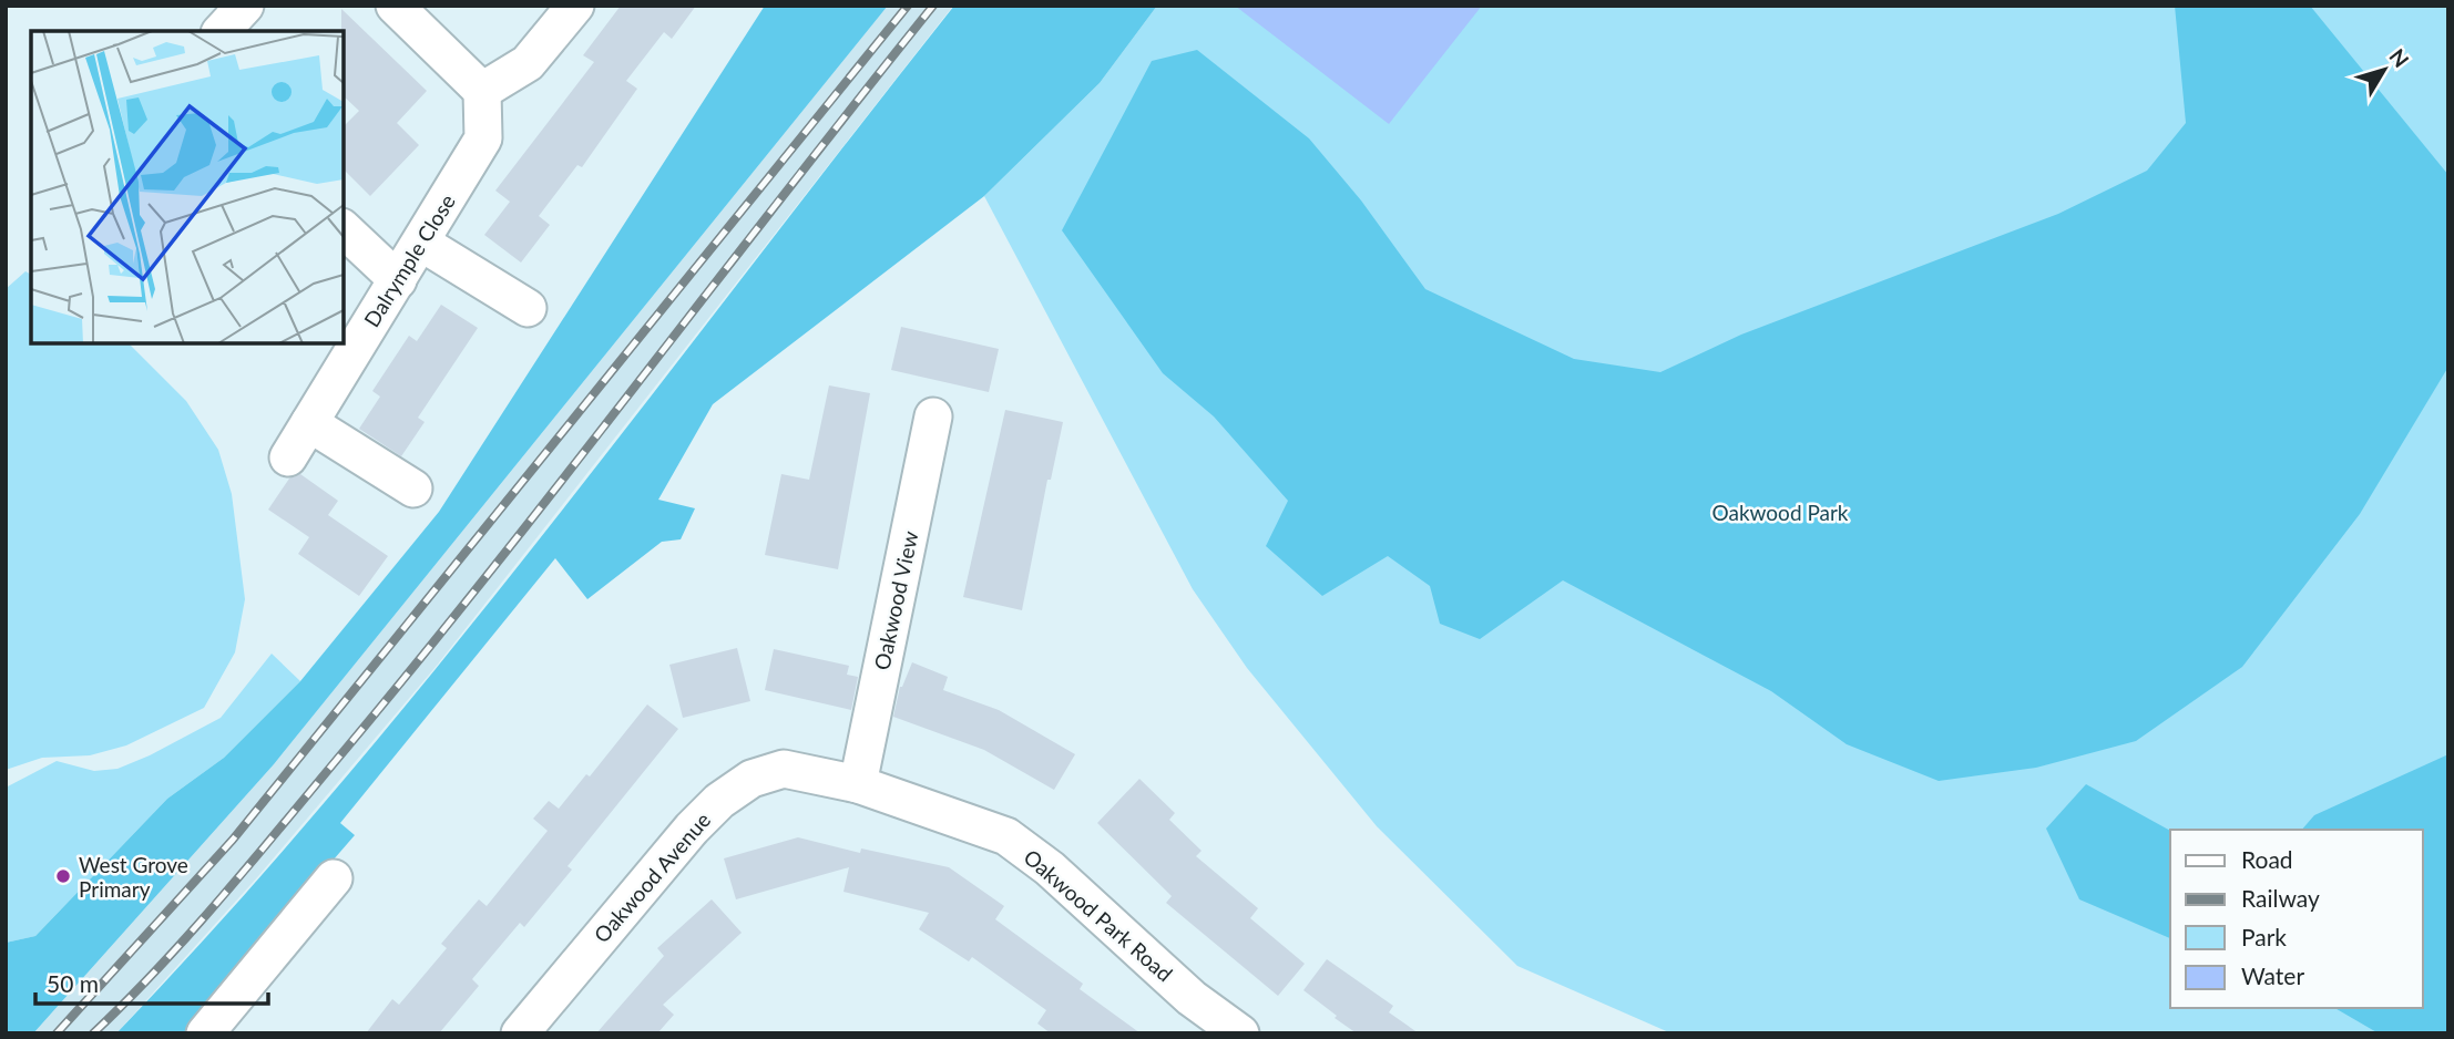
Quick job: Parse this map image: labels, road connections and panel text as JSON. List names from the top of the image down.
{
  "streets": {
    "street": [
      "Dalrymple Close",
      "Oakwood View",
      "Oakwood Avenue",
      "Oakwood Park Road"
    ]
  },
  "crossings": [
    ["Oakwood View", "Oakwood Avenue"],
    ["Oakwood View", "Oakwood Park Road"],
    ["Oakwood Avenue", "Oakwood Park Road"]
  ],
  "parks": ["Oakwood Park"],
  "places": ["West Grove Primary"],
  "legend": [
    "Road",
    "Railway",
    "Park",
    "Water"
  ],
  "scale_bar": "50 m",
  "north": "top right"
}
